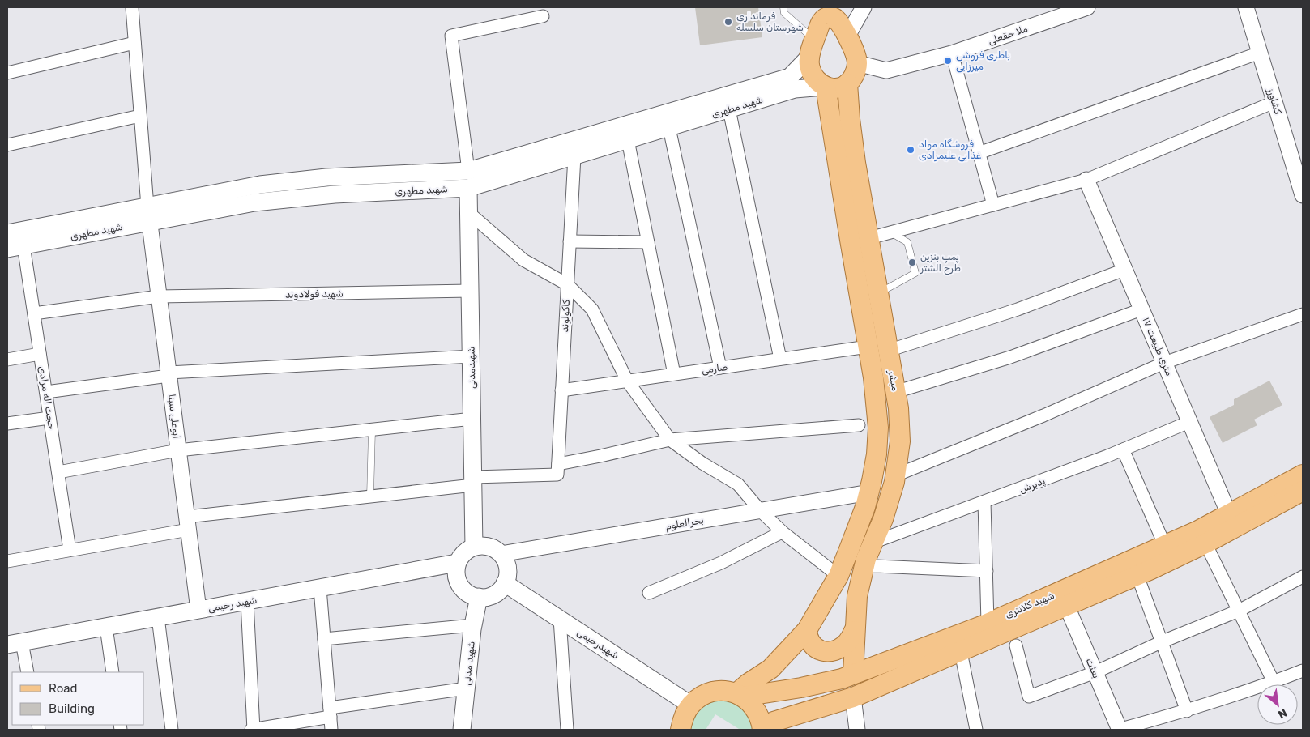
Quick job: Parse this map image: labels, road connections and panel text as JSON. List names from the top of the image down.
{
  "streets": {
    "main road": [
      "شهید مطهری",
      "شهیدمدنی",
      "مبشر",
      "شهید رحیمی",
      "شهید کلانتری",
      "شهیدرحیمی",
      "شهید مدنی"
    ],
    "street": [
      "ملا حقعلی",
      "کشاورز",
      "شهید فولادوند",
      "کاکولوند",
      "۱۷ متری طبیعت",
      "صارمی",
      "حجت اله مرادی",
      "ابوعلی سینا",
      "پذیرش",
      "بحرالعلوم",
      "بعثت"
    ]
  },
  "crossings": [
    ["ملا حقعلی", "شهید مطهری"],
    ["ملا حقعلی", "مبشر"],
    ["شهید مطهری", "کاکولوند"],
    ["شهید مطهری", "شهیدمدنی"],
    ["شهید مطهری", "مبشر"],
    ["شهید مطهری", "حجت اله مرادی"],
    ["شهید مطهری", "ابوعلی سینا"],
    ["شهید فولادوند", "شهیدمدنی"],
    ["شهید فولادوند", "حجت اله مرادی"],
    ["شهید فولادوند", "ابوعلی سینا"],
    ["کاکولوند", "صارمی"],
    ["۱۷ متری طبیعت", "پذیرش"],
    ["۱۷ متری طبیعت", "شهید کلانتری"],
    ["شهیدمدنی", "بحرالعلوم"],
    ["شهیدمدنی", "شهید رحیمی"],
    ["شهیدمدنی", "شهیدرحیمی"],
    ["شهیدمدنی", "شهید مدنی"],
    ["مبشر", "پذیرش"],
    ["مبشر", "شهید کلانتری"],
    ["ابوعلی سینا", "شهید رحیمی"],
    ["بحرالعلوم", "شهید رحیمی"],
    ["بحرالعلوم", "شهیدرحیمی"],
    ["بحرالعلوم", "شهید مدنی"],
    ["شهید رحیمی", "شهیدرحیمی"],
    ["شهید رحیمی", "شهید مدنی"],
    ["شهید کلانتری", "شهیدرحیمی"],
    ["شهید کلانتری", "بعثت"],
    ["شهیدرحیمی", "شهید مدنی"]
  ],
  "places": [
    "فرمانداری شهرستان سلسله",
    "باطری فروشی میرزایی",
    "فروشگاه مواد غذایی علیمرادی",
    "پمپ بنزین طرح الشتر"
  ],
  "legend": ["Road", "Building"],
  "north": "bottom right"
}
